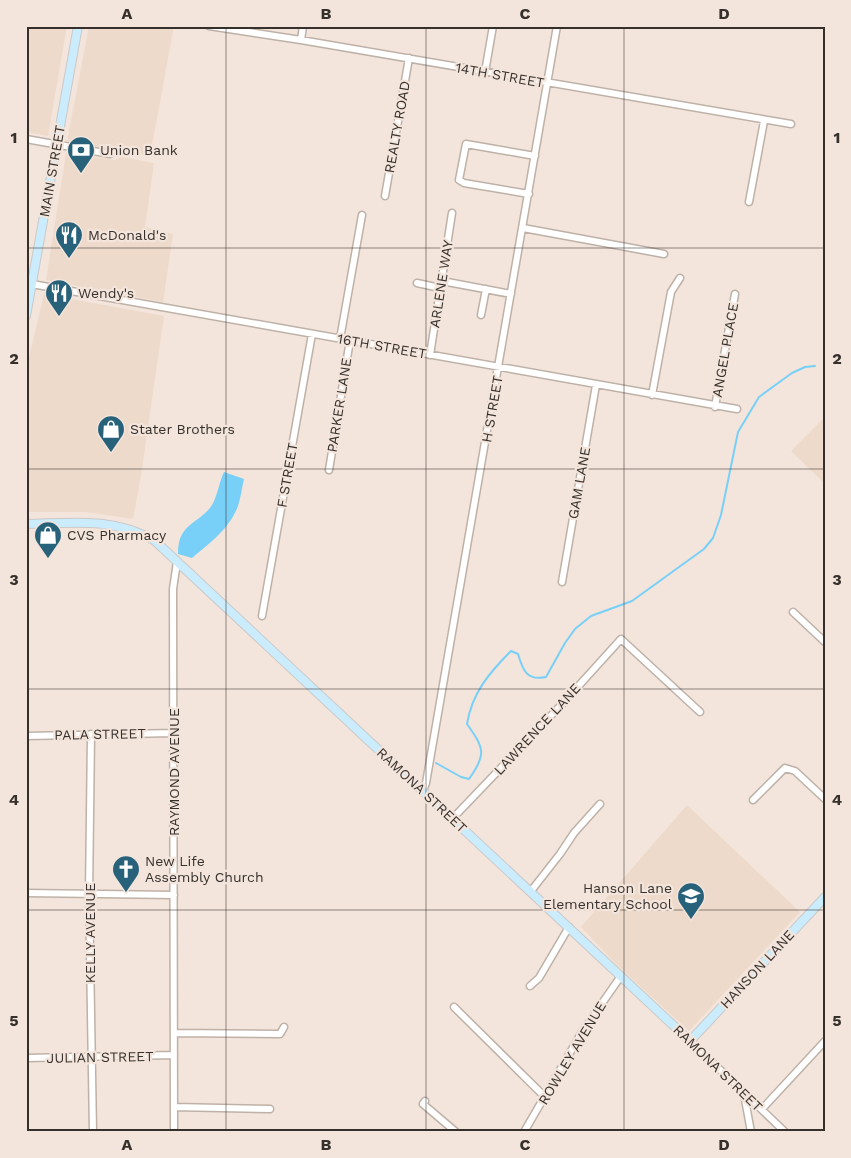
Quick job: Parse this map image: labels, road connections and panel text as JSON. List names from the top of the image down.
{
  "streets": {
    "main road": ["MAIN STREET", "RAMONA STREET", "HANSON LANE"],
    "street": [
      "14TH STREET",
      "REALTY ROAD",
      "ARLENE WAY",
      "16TH STREET",
      "ANGEL PLACE",
      "PARKER LANE",
      "H STREET",
      "F STREET",
      "GAM LANE",
      "LAWRENCE LANE",
      "PALA STREET",
      "RAYMOND AVENUE",
      "KELLY AVENUE",
      "ROWLEY AVENUE",
      "JULIAN STREET"
    ]
  },
  "crossings": [
    ["14TH STREET", "REALTY ROAD"],
    ["14TH STREET", "H STREET"],
    ["MAIN STREET", "16TH STREET"],
    ["ARLENE WAY", "16TH STREET"],
    ["16TH STREET", "ANGEL PLACE"],
    ["16TH STREET", "PARKER LANE"],
    ["16TH STREET", "H STREET"],
    ["16TH STREET", "F STREET"],
    ["16TH STREET", "GAM LANE"],
    ["H STREET", "RAMONA STREET"],
    ["LAWRENCE LANE", "RAMONA STREET"],
    ["PALA STREET", "RAYMOND AVENUE"],
    ["PALA STREET", "KELLY AVENUE"],
    ["RAYMOND AVENUE", "RAMONA STREET"],
    ["RAYMOND AVENUE", "JULIAN STREET"],
    ["RAMONA STREET", "HANSON LANE"],
    ["RAMONA STREET", "ROWLEY AVENUE"],
    ["KELLY AVENUE", "JULIAN STREET"]
  ],
  "places": {
    "bank": ["Union Bank"],
    "restaurant": ["McDonald's", "Wendy's"],
    "shop": ["Stater Brothers", "CVS Pharmacy"],
    "church": ["New Life Assembly Church"],
    "school or university": ["Hanson Lane Elementary School"]
  },
  "grid": {
    "columns": [
      "A",
      "B",
      "C",
      "D"
    ],
    "rows": [
      "1",
      "2",
      "3",
      "4",
      "5"
    ]
  }
}
